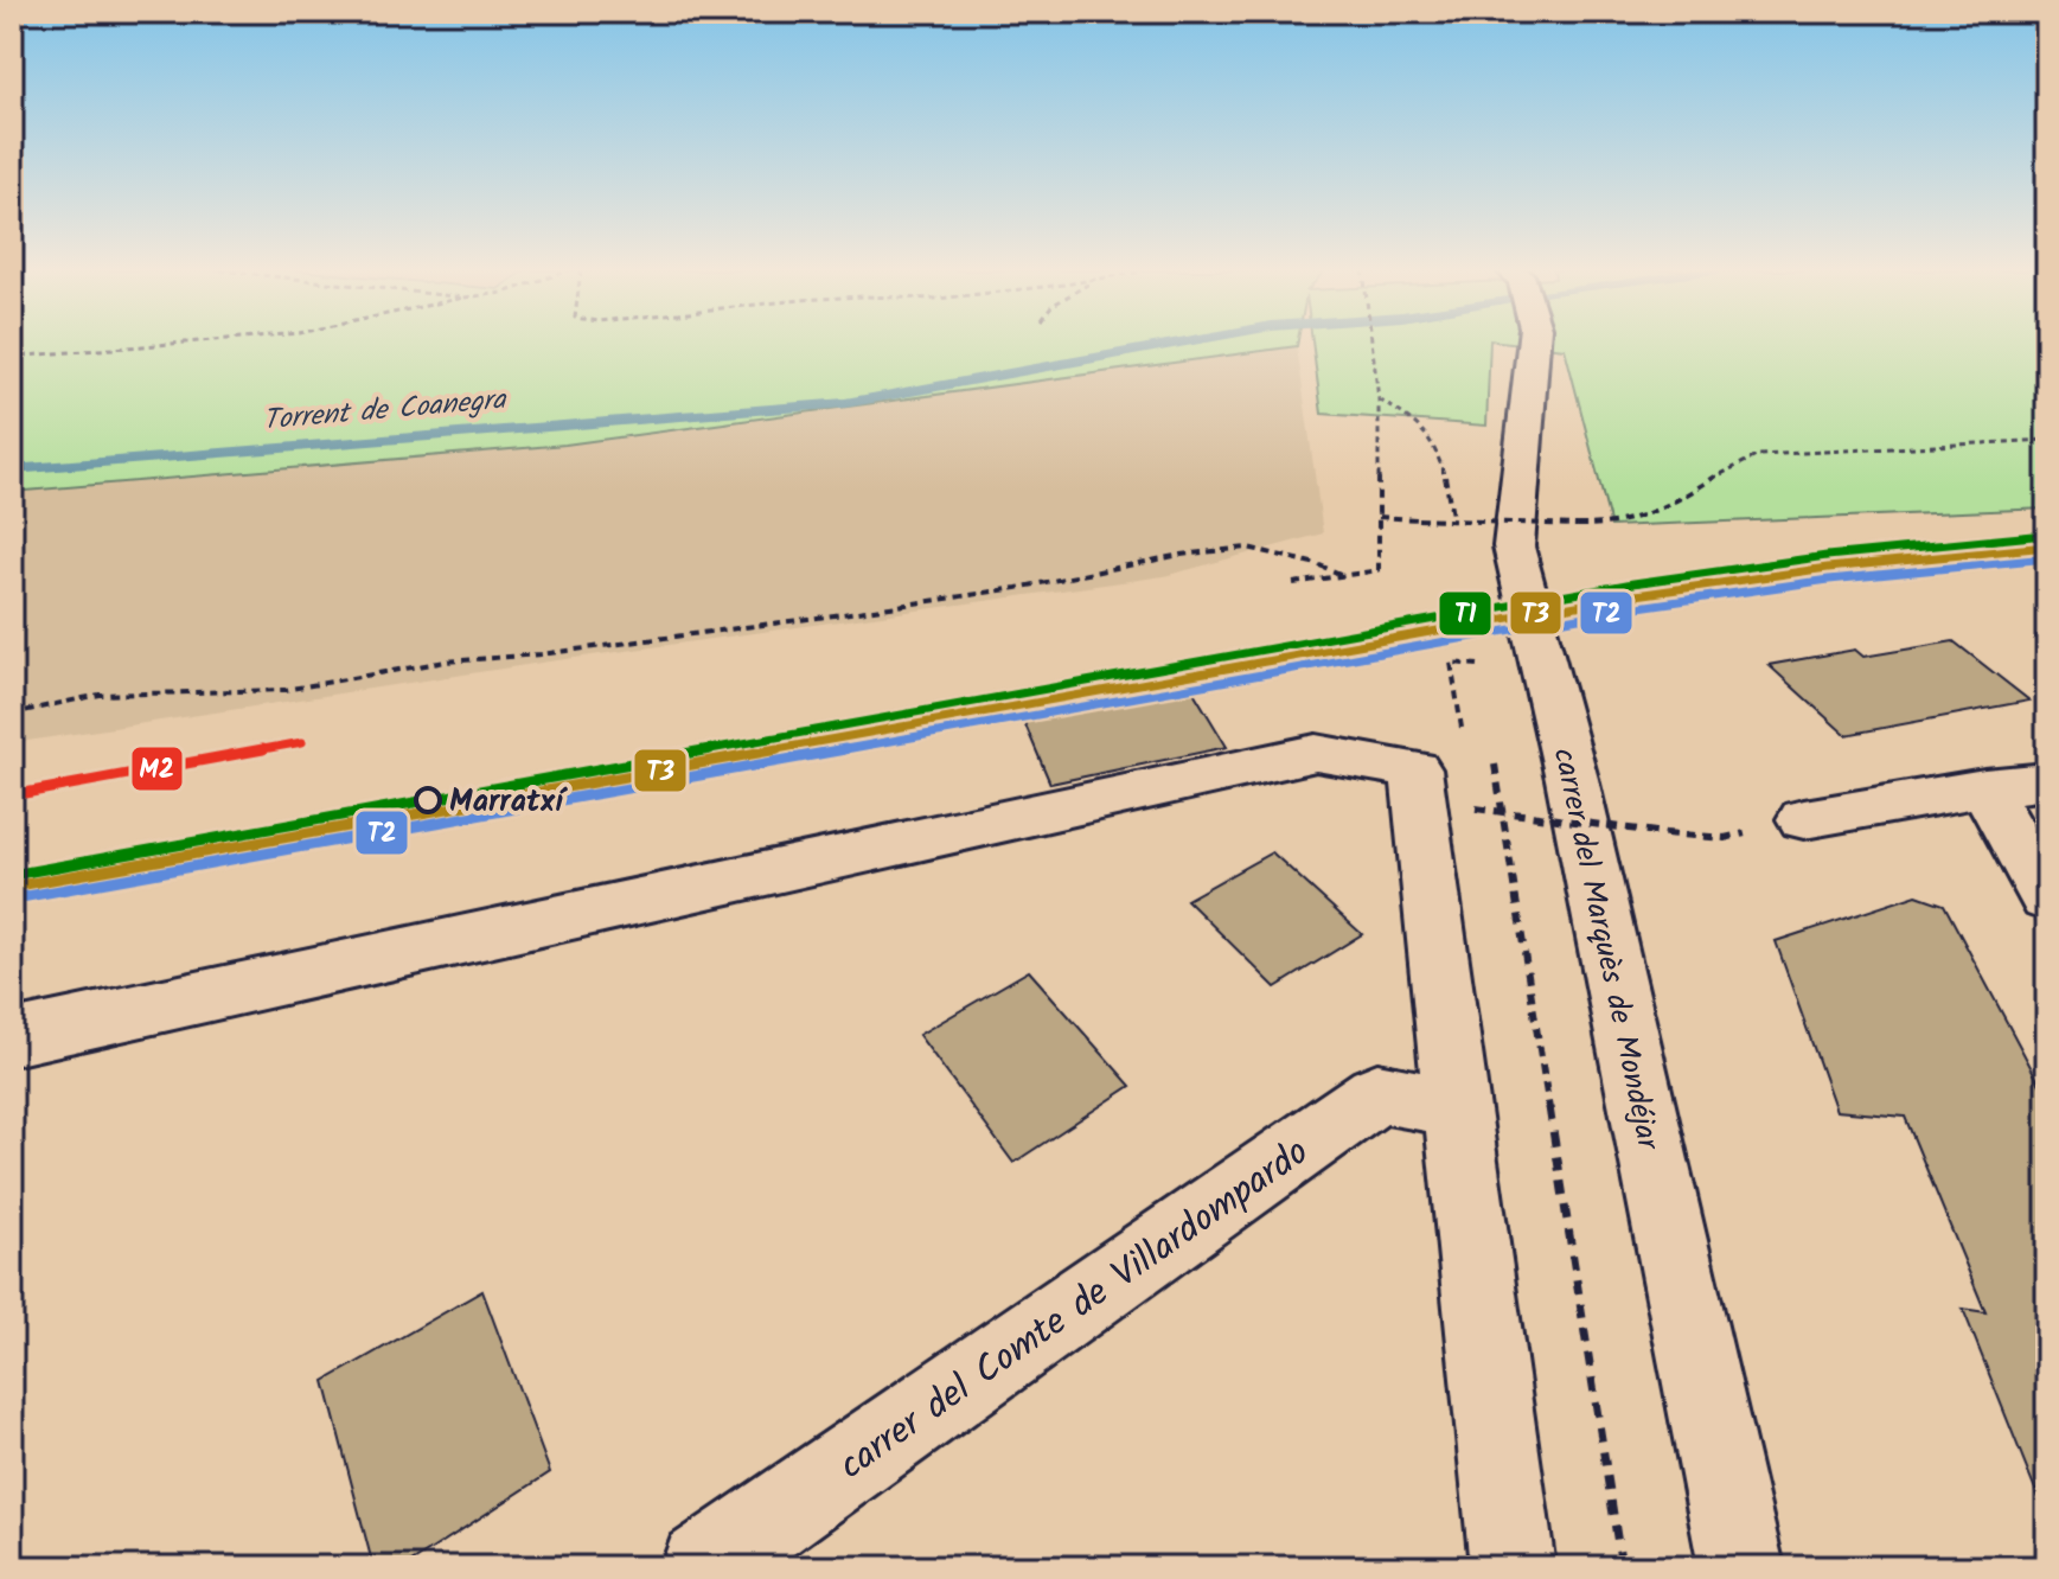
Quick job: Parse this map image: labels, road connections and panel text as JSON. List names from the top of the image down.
{
  "streets": {
    "street": ["carrer del Marquès de Mondéjar", "carrer del Comte de Villardompardo"]
  },
  "water": ["Torrent de Coanegra"],
  "places": ["Marratxí"],
  "lines": [
    "transit line T1",
    "transit line T3",
    "transit line T2",
    "transit line M2"
  ]
}
